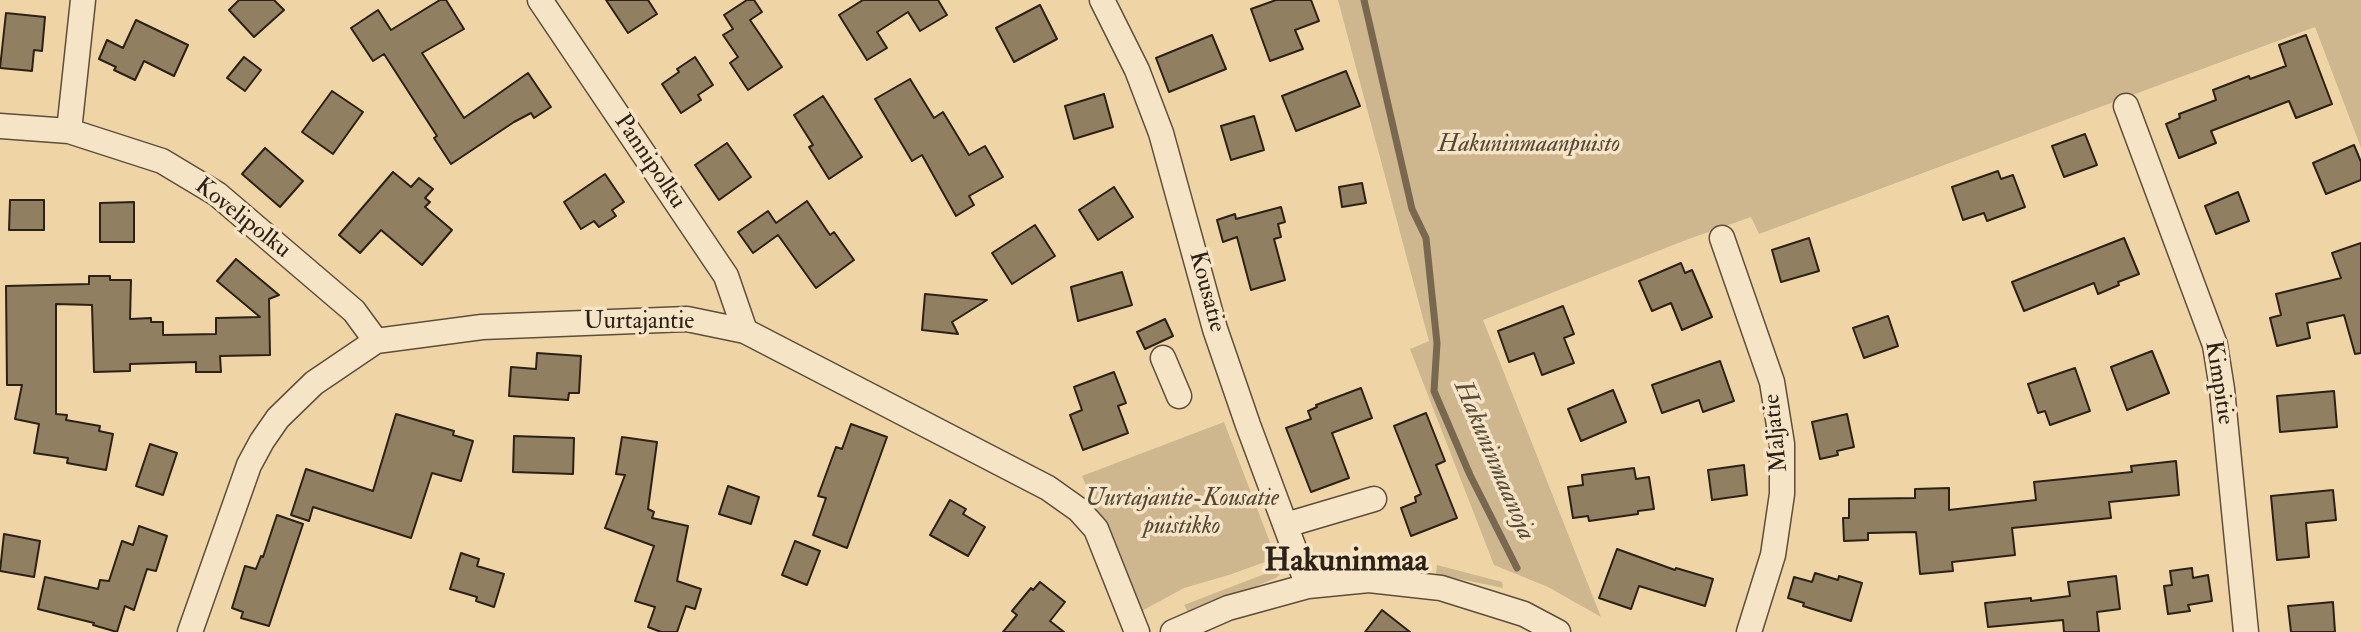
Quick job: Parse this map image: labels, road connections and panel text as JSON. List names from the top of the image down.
{
  "streets": {
    "street": [
      "Pannipolku",
      "Kovelipolku",
      "Kousatie",
      "Uurtajantie",
      "Kimpitie",
      "Maljatie"
    ]
  },
  "crossings": [
    ["Pannipolku", "Uurtajantie"],
    ["Kovelipolku", "Uurtajantie"]
  ],
  "districts": ["Hakuninmaa"],
  "water": ["Hakuninmaanoja"],
  "parks": ["Hakuninmaanpuisto", "Uurtajantie-Kousatie puistikko"]
}
